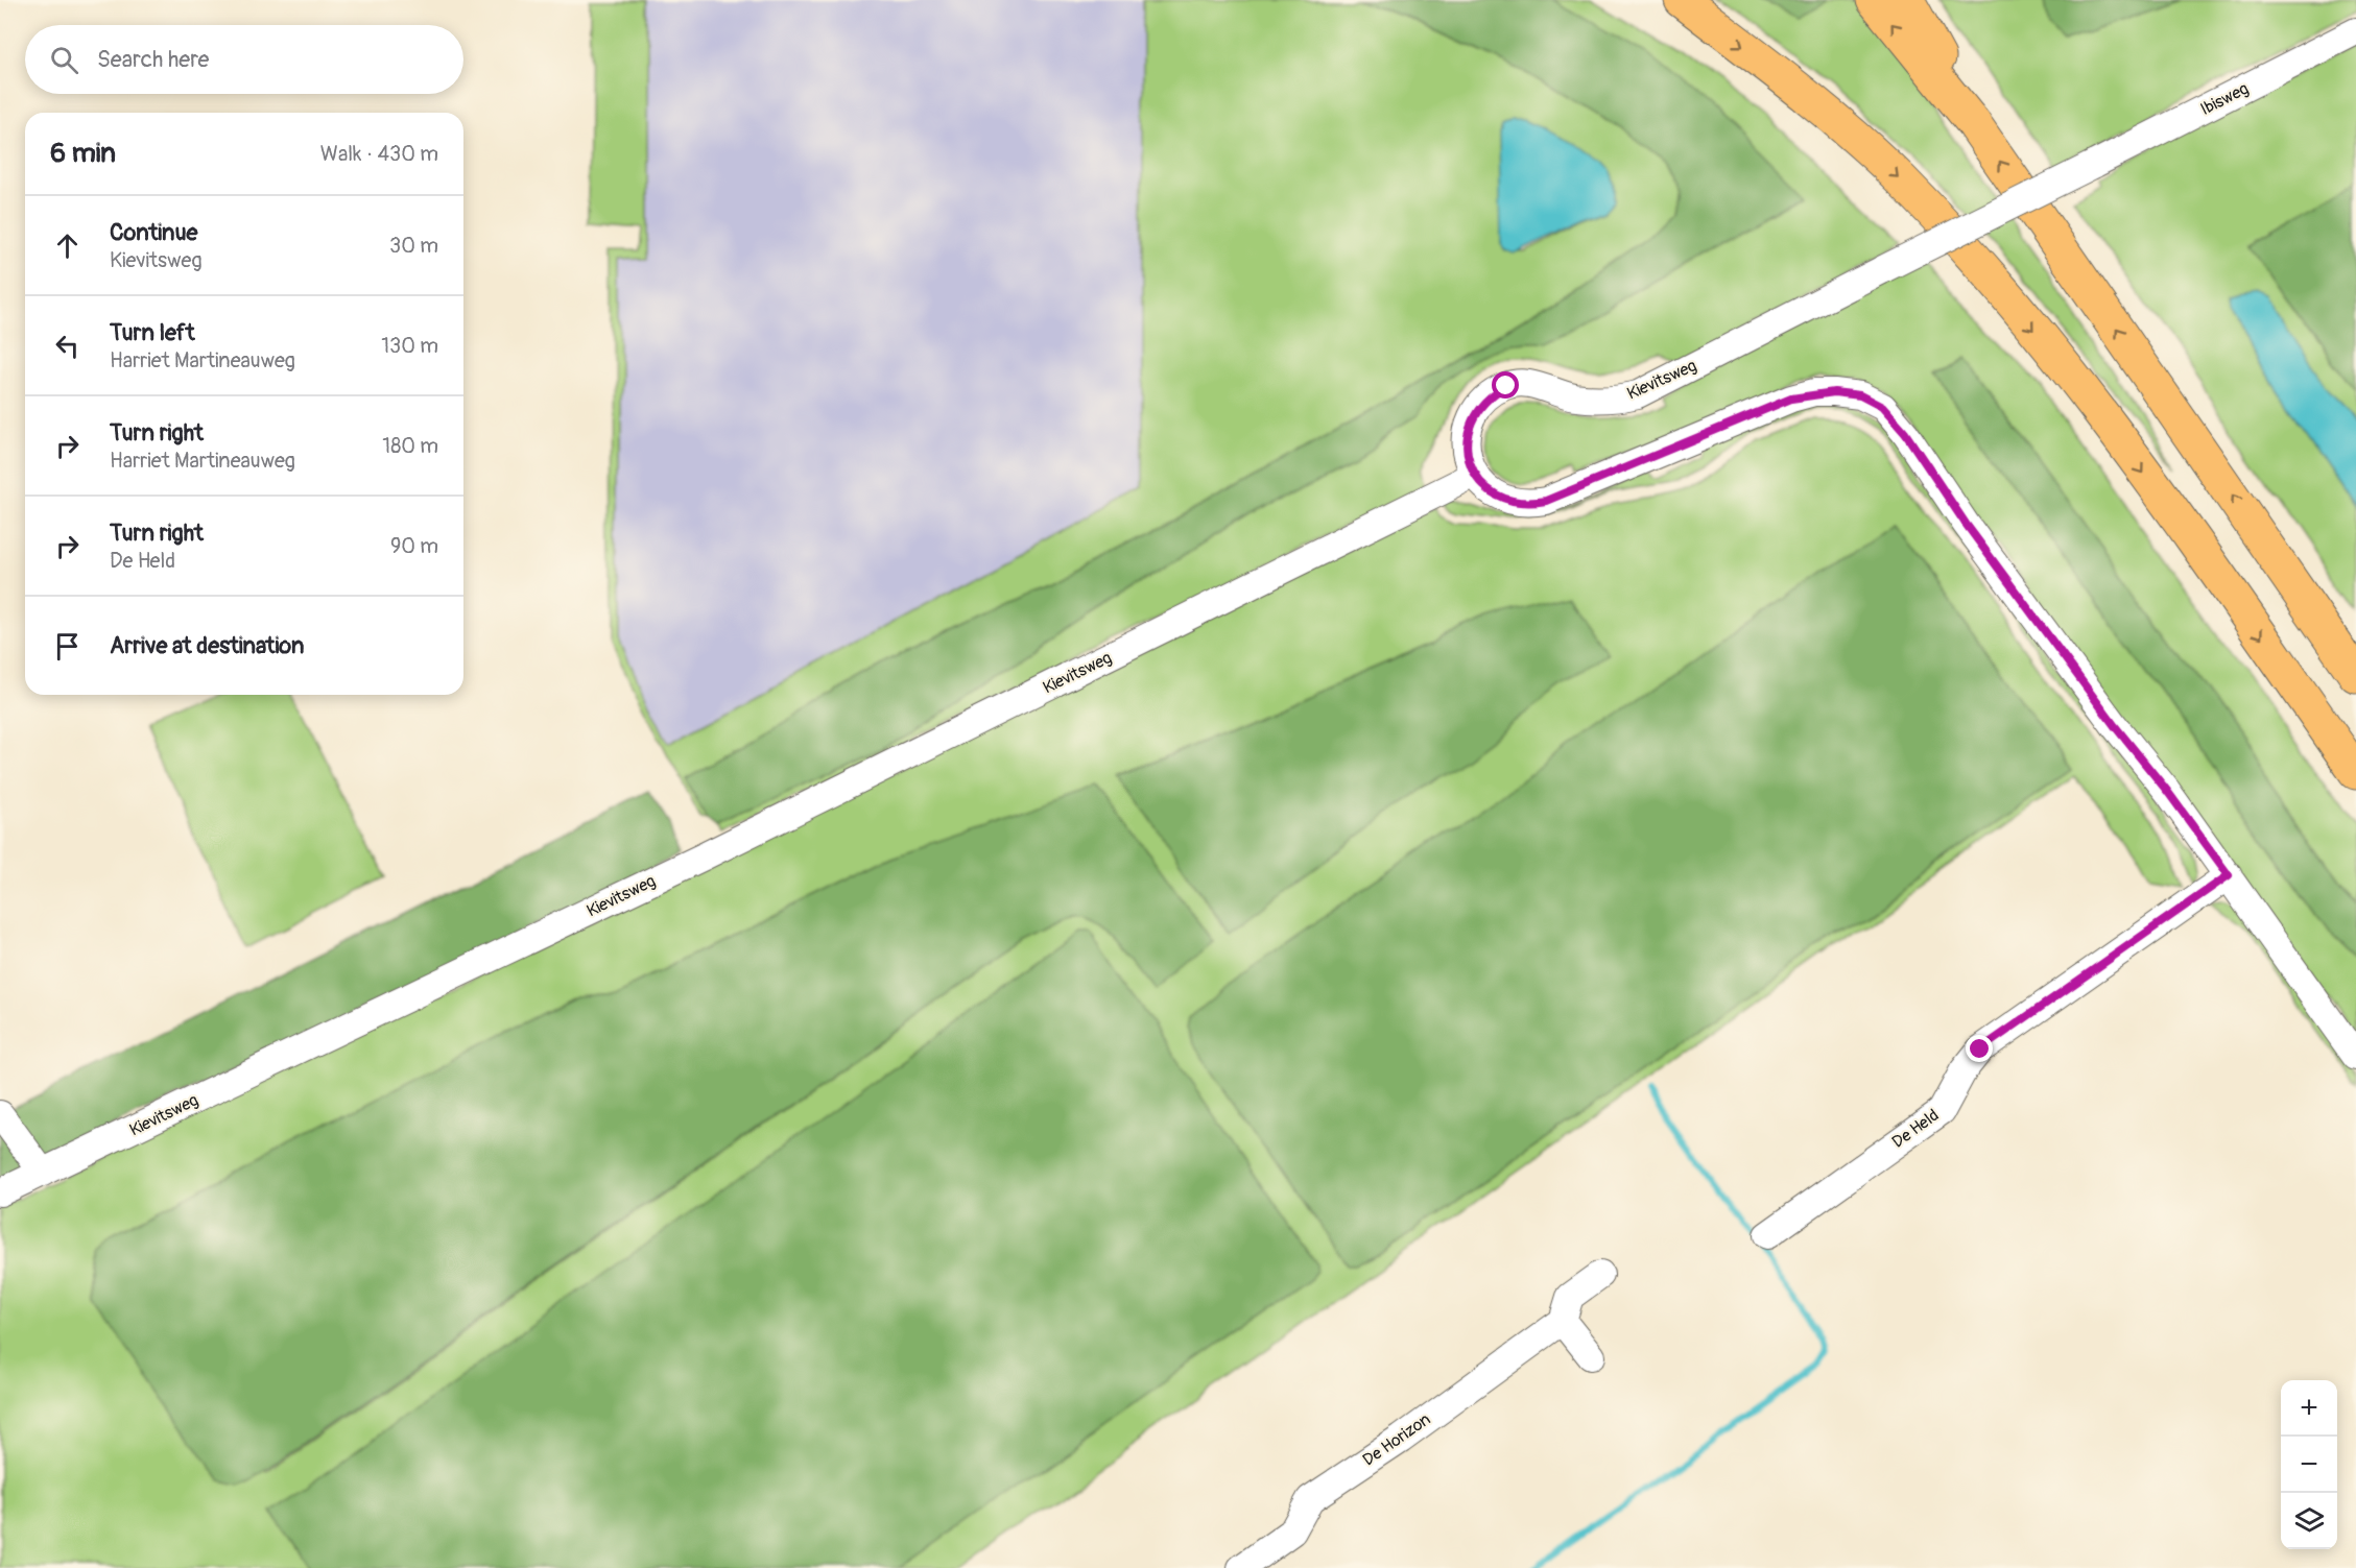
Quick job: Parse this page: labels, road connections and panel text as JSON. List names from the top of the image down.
{
  "streets": {
    "street": [
      "Ibisweg",
      "Kievitsweg",
      "De Held",
      "De Horizon"
    ]
  },
  "crossings": [
    ["Ibisweg", "Kievitsweg"]
  ],
  "page": {
    "search": "Search here",
    "heading": ["6 min", "Walk · 430 m"],
    "list": [
      ["Continue", "Kievitsweg", "30 m"],
      ["Turn left", "Harriet Martineauweg", "130 m"],
      ["Turn right", "Harriet Martineauweg", "180 m"],
      ["Turn right", "De Held", "90 m"],
      "Arrive at destination"
    ],
    "map_buttons": ["+", "−"]
  }
}
